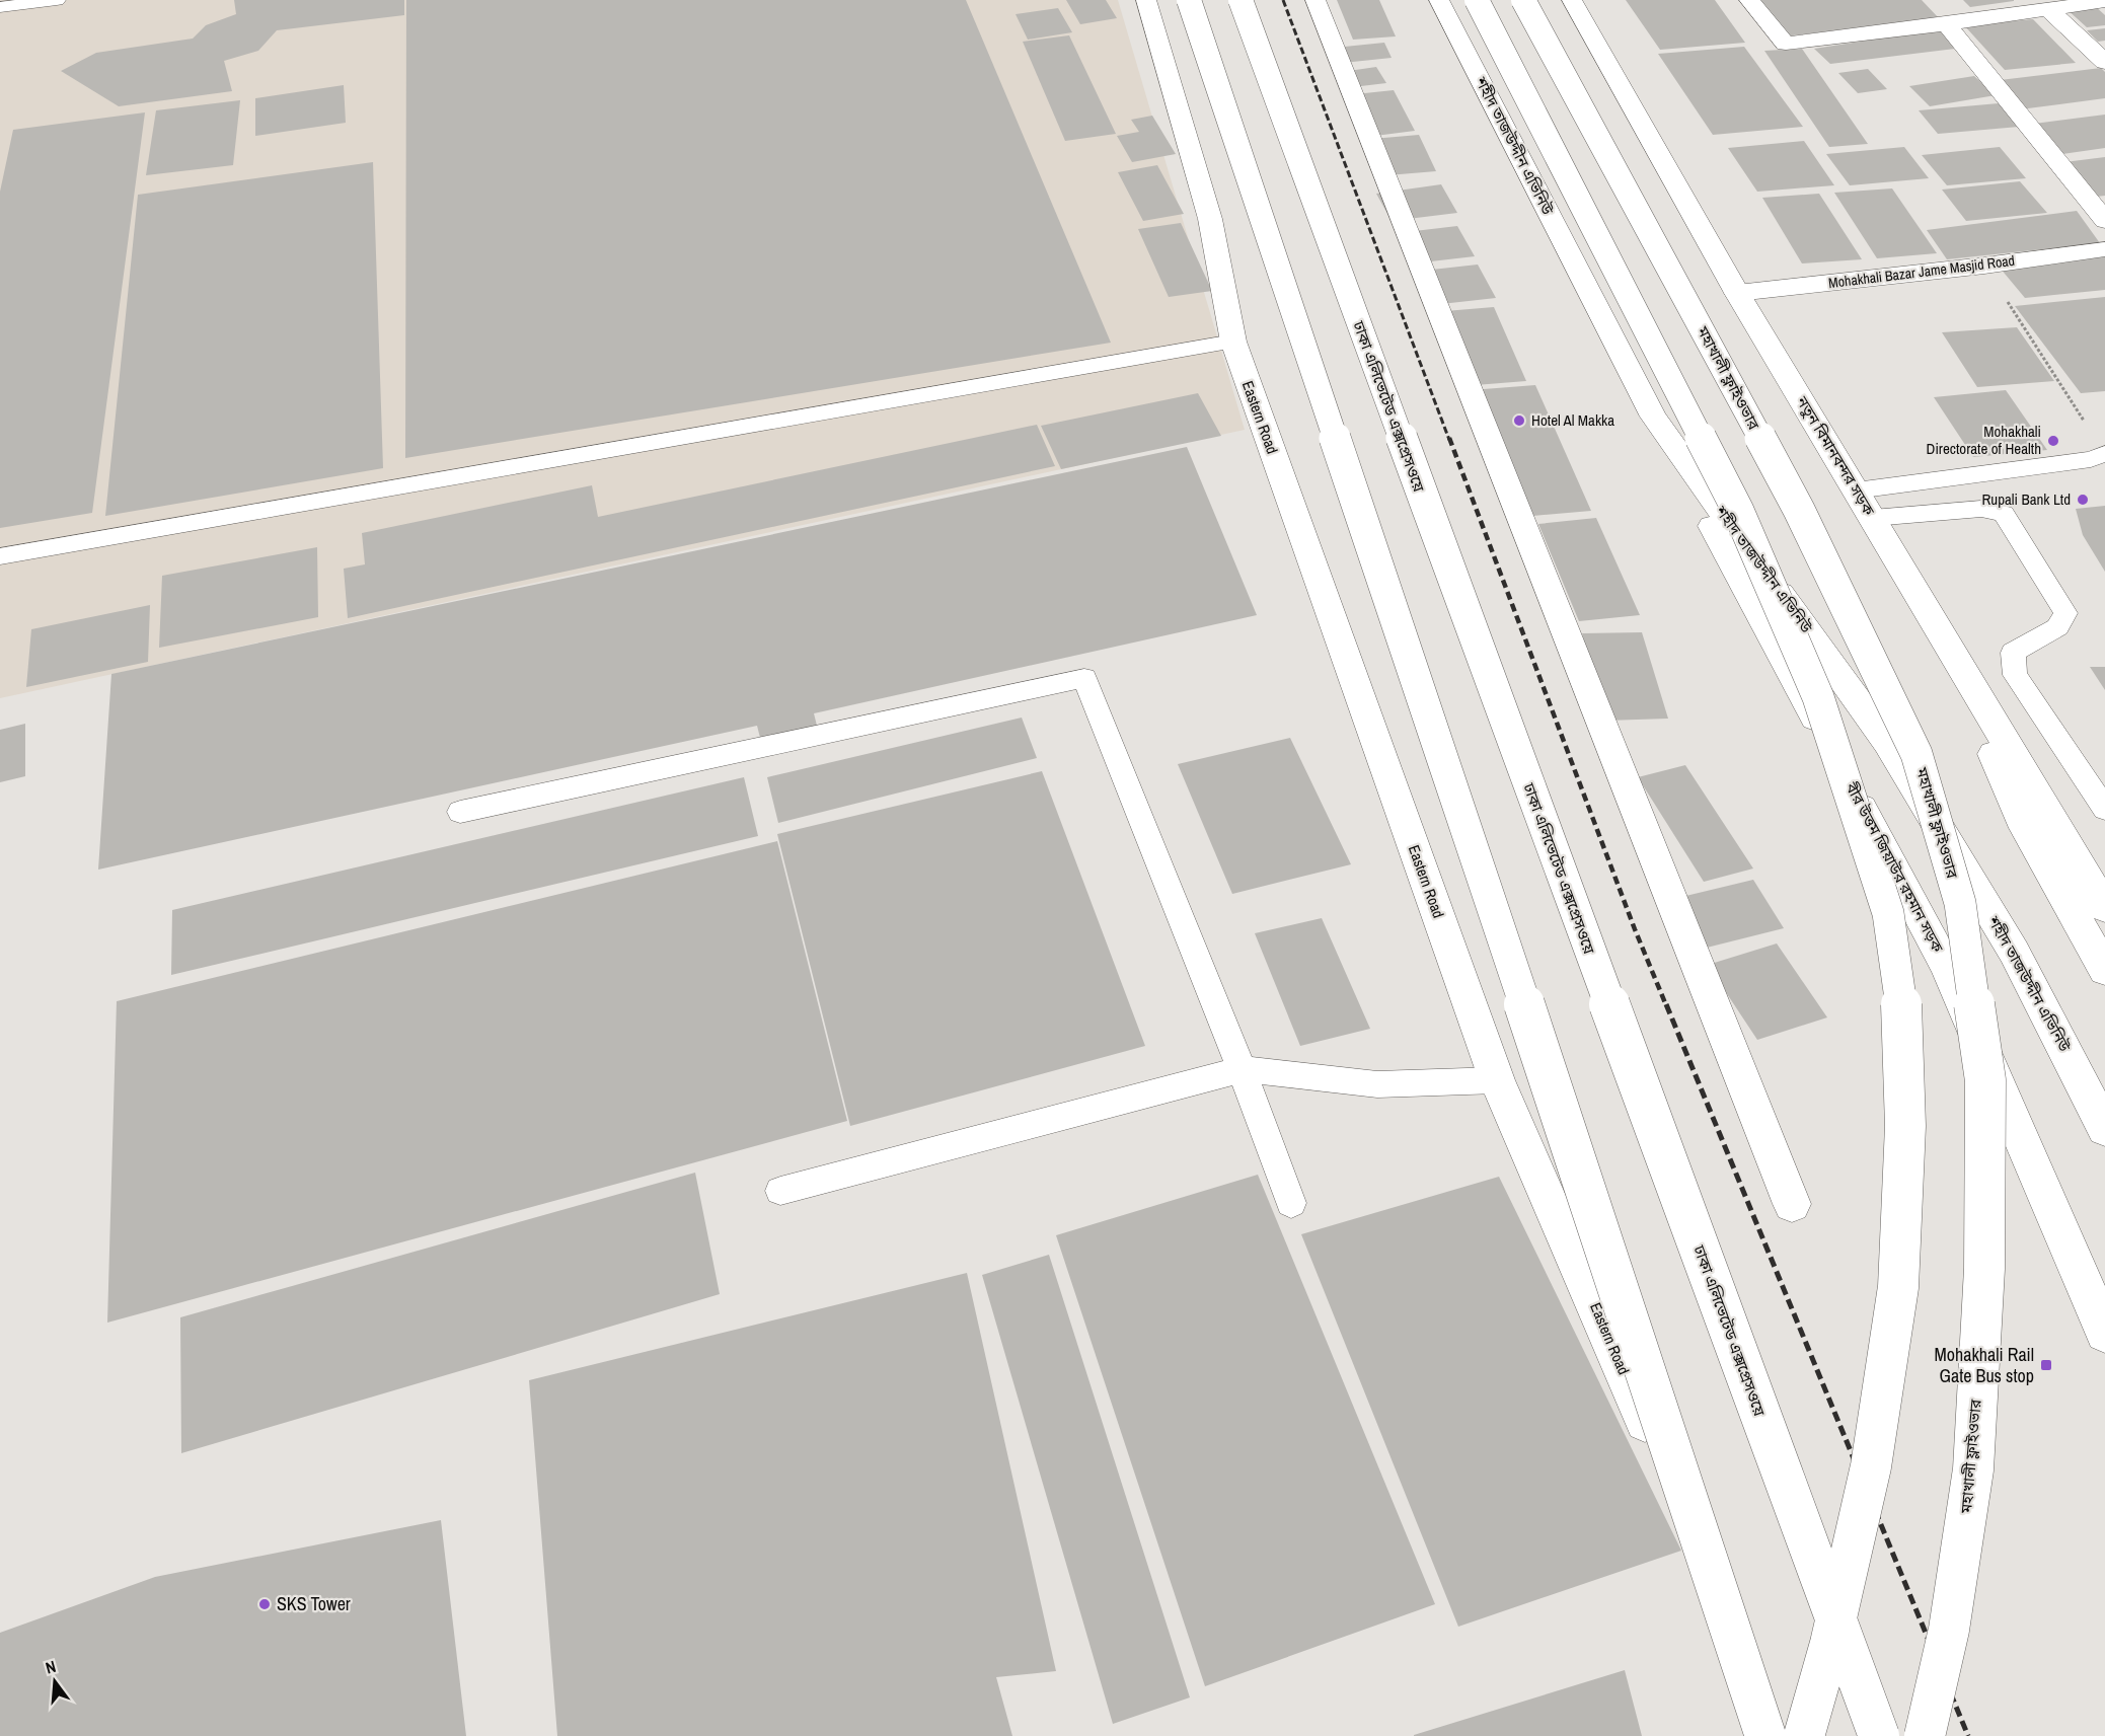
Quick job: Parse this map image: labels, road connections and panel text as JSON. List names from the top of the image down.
{
  "streets": {
    "main road": [
      "শহীদ তাজউদ্দীন এভিনিউ",
      "Mohakhali Bazar Jame Masjid Road",
      "মহাখালী ফ্লাইওভার",
      "ঢাকা এলিভেটেড এক্সপ্রেসওয়ে",
      "Eastern Road",
      "নতুন বিমানবন্দর সড়ক",
      "বীর উত্তম জিয়াউর রহমান সড়ক"
    ]
  },
  "crossings": [
    ["শহীদ তাজউদ্দীন এভিনিউ", "বীর উত্তম জিয়াউর রহমান সড়ক"],
    ["Mohakhali Bazar Jame Masjid Road", "নতুন বিমানবন্দর সড়ক"]
  ],
  "places": {
    "other": [
      "Hotel Al Makka",
      "Mohakhali Directorate of Health",
      "Rupali Bank Ltd",
      "SKS Tower"
    ],
    "transit": ["Mohakhali Rail Gate Bus stop"]
  },
  "north": "top"
}
